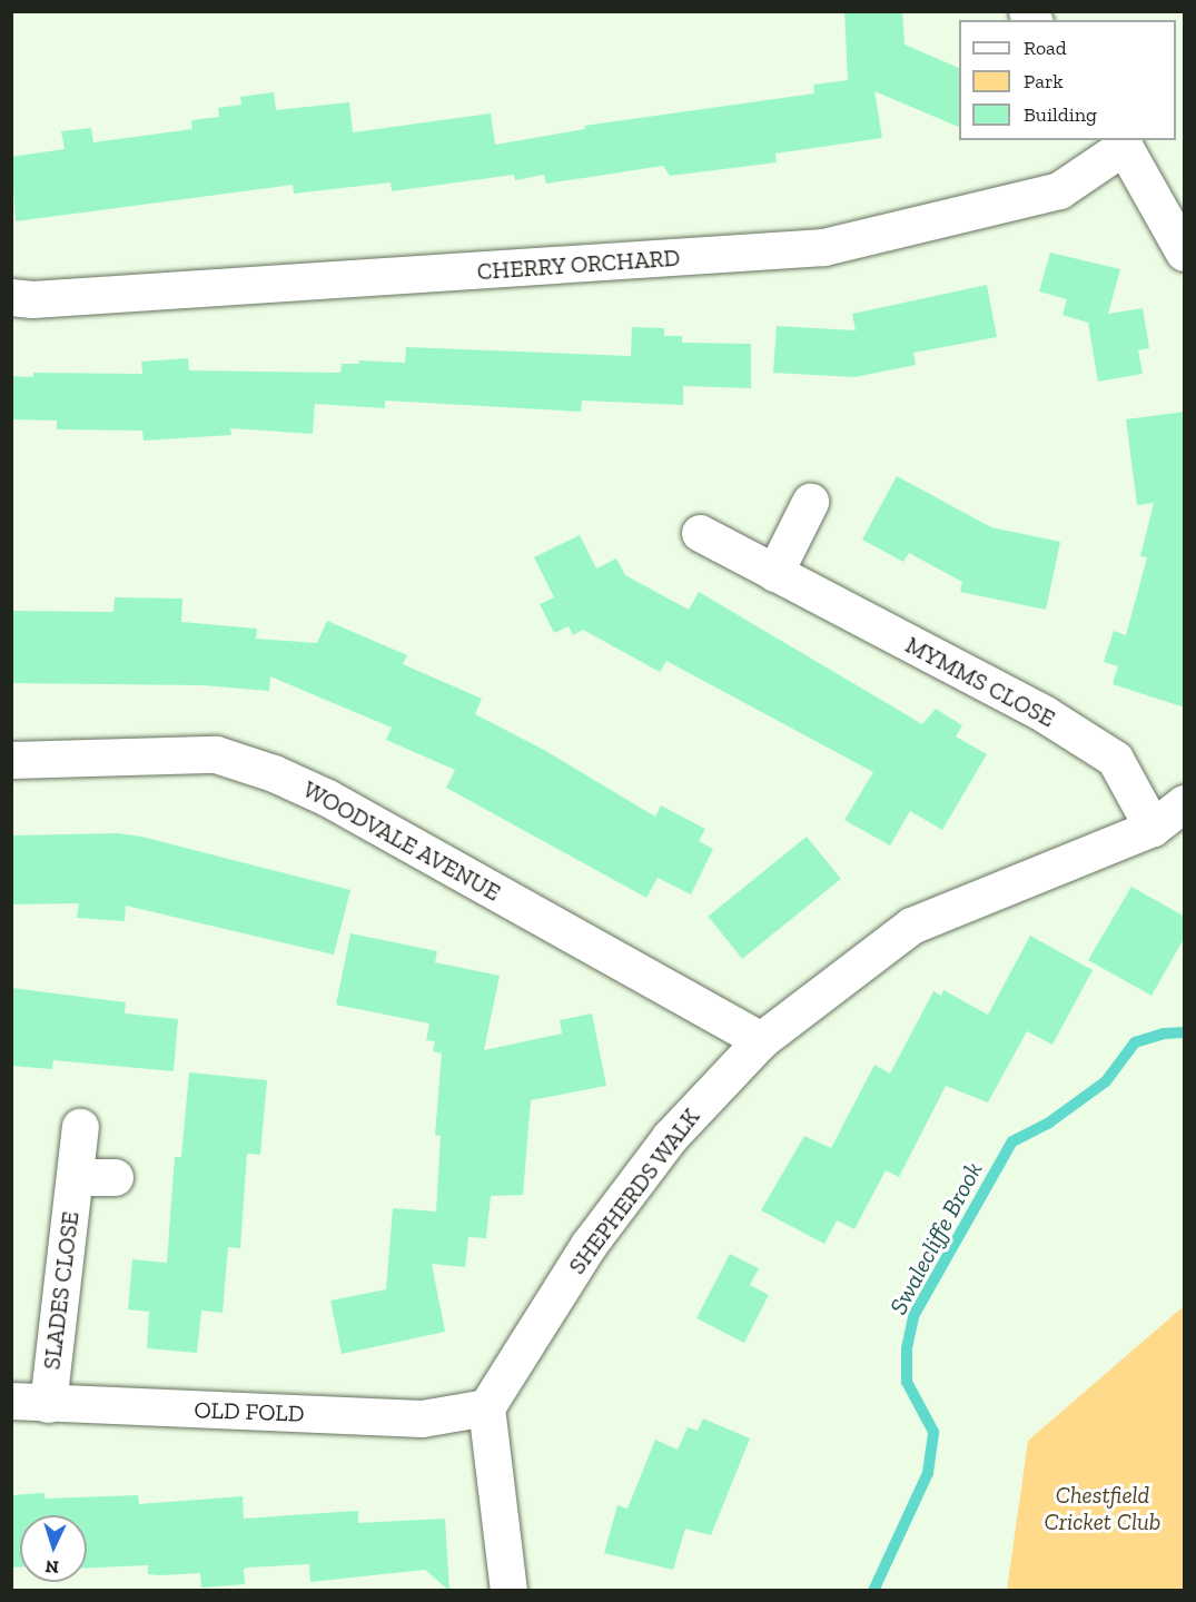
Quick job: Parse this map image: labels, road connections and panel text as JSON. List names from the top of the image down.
{
  "streets": {
    "street": [
      "CHERRY ORCHARD",
      "MYMMS CLOSE",
      "WOODVALE AVENUE",
      "SHEPHERDS WALK",
      "SLADES CLOSE",
      "OLD FOLD"
    ]
  },
  "crossings": [
    ["MYMMS CLOSE", "SHEPHERDS WALK"],
    ["WOODVALE AVENUE", "SHEPHERDS WALK"],
    ["SHEPHERDS WALK", "OLD FOLD"],
    ["SLADES CLOSE", "OLD FOLD"]
  ],
  "water": ["Swalecliffe Brook"],
  "parks": ["Chestfield Cricket Club"],
  "legend": ["Road", "Park", "Building"],
  "north": "bottom"
}
